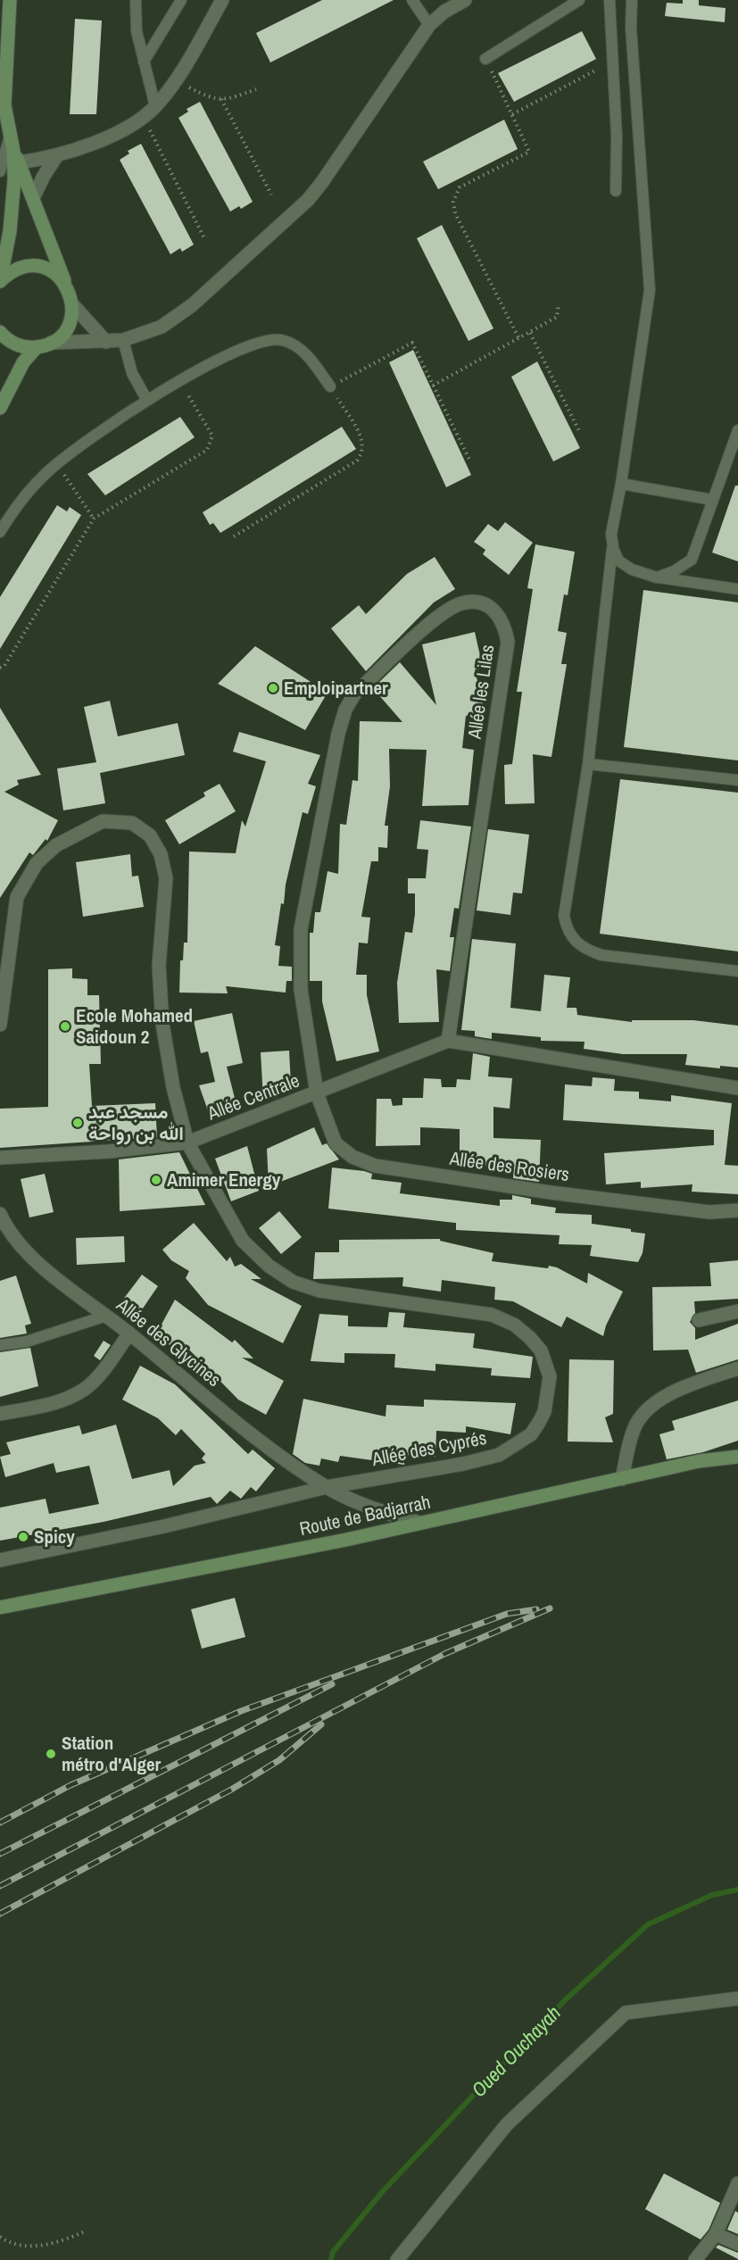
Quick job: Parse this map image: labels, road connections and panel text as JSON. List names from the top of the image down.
{
  "streets": {
    "main road": ["Route de Badjarrah"],
    "street": [
      "Allée les Lilas",
      "Allée Centrale",
      "Allée des Rosiers",
      "Allée des Glycines",
      "Allée des Cyprés"
    ]
  },
  "crossings": [
    ["Allée les Lilas", "Allée Centrale"],
    ["Allée les Lilas", "Allée des Rosiers"],
    ["Allée Centrale", "Allée des Rosiers"],
    ["Allée Centrale", "Allée des Cyprés"],
    ["Allée des Glycines", "Allée des Cyprés"],
    ["Allée des Glycines", "Route de Badjarrah"]
  ],
  "water": ["Oued Ouchayah"],
  "places": [
    "Emploipartner",
    "Ecole Mohamed Saidoun 2",
    "مسجد عبد الله بن رواحة",
    "Amimer Energy",
    "Spicy",
    "Station métro d'Alger"
  ]
}
